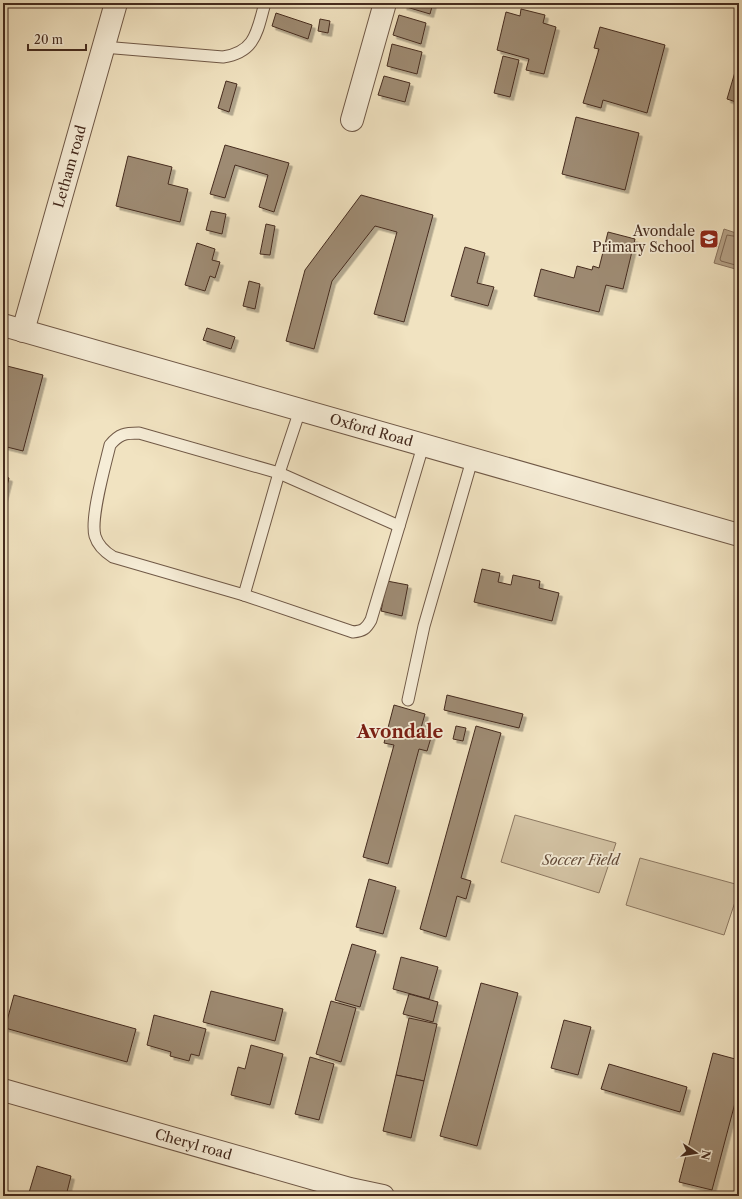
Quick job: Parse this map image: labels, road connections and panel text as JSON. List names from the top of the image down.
{
  "streets": {
    "street": ["Letham road", "Oxford Road", "Cheryl road"]
  },
  "crossings": [
    ["Letham road", "Oxford Road"]
  ],
  "districts": ["Avondale"],
  "parks": ["Soccer Field"],
  "places": {
    "school or university": ["Avondale Primary School"]
  },
  "scale_bar": "20 m",
  "north": "right"
}
